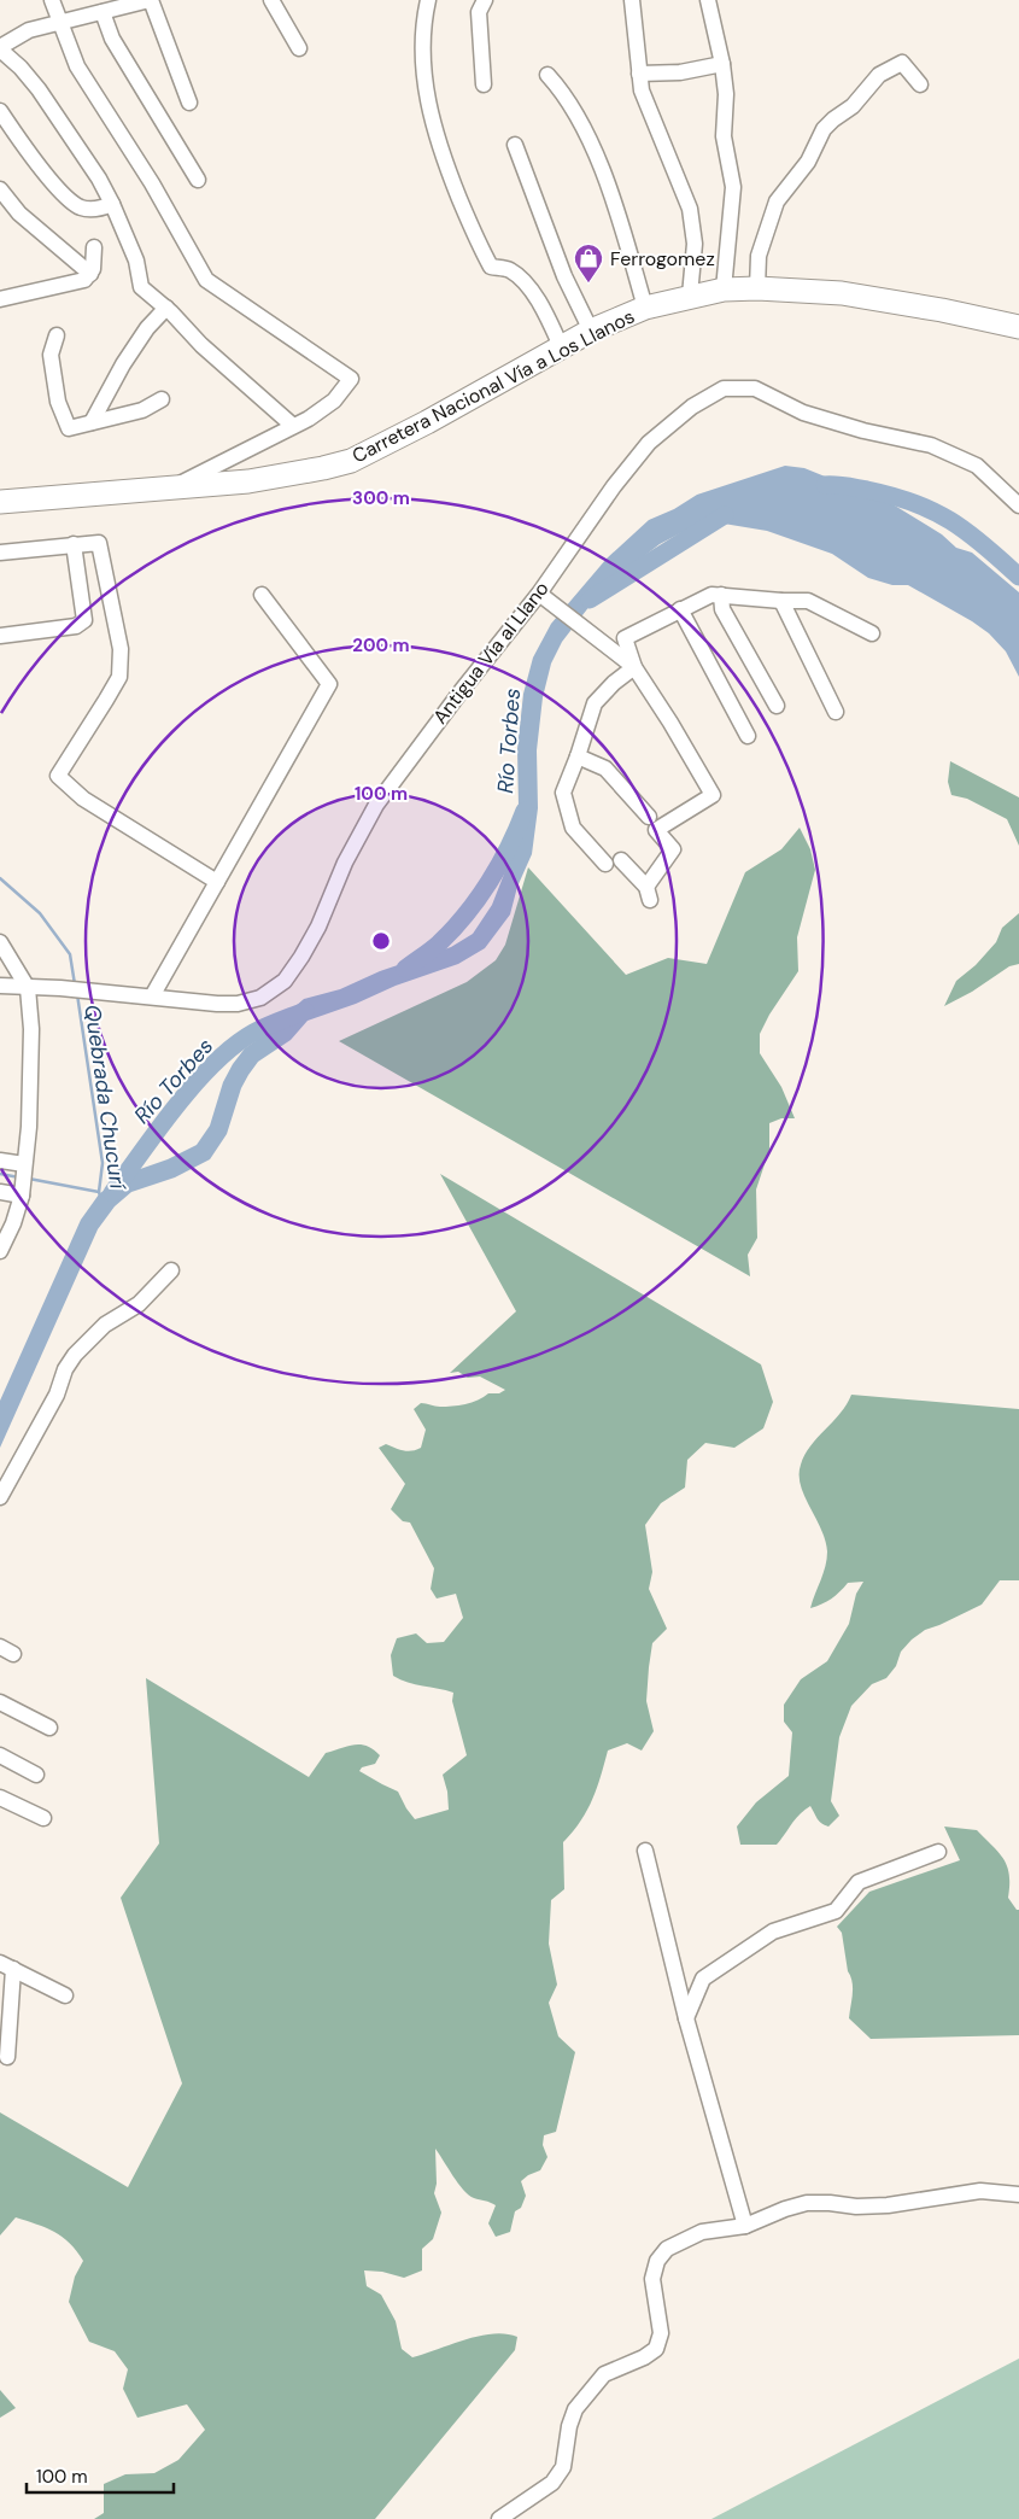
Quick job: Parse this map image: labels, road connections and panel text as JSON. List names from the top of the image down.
{
  "streets": {
    "highway": ["Carretera Nacional Vía a Los Llanos"],
    "street": ["Antigua Vía al Llano"]
  },
  "water": ["Río Torbes", "Quebrada Chucurí"],
  "places": {
    "shop": ["Ferrogomez"]
  },
  "scale_bar": "100 m",
  "rings": ["300 m", "200 m", "100 m"]
}
